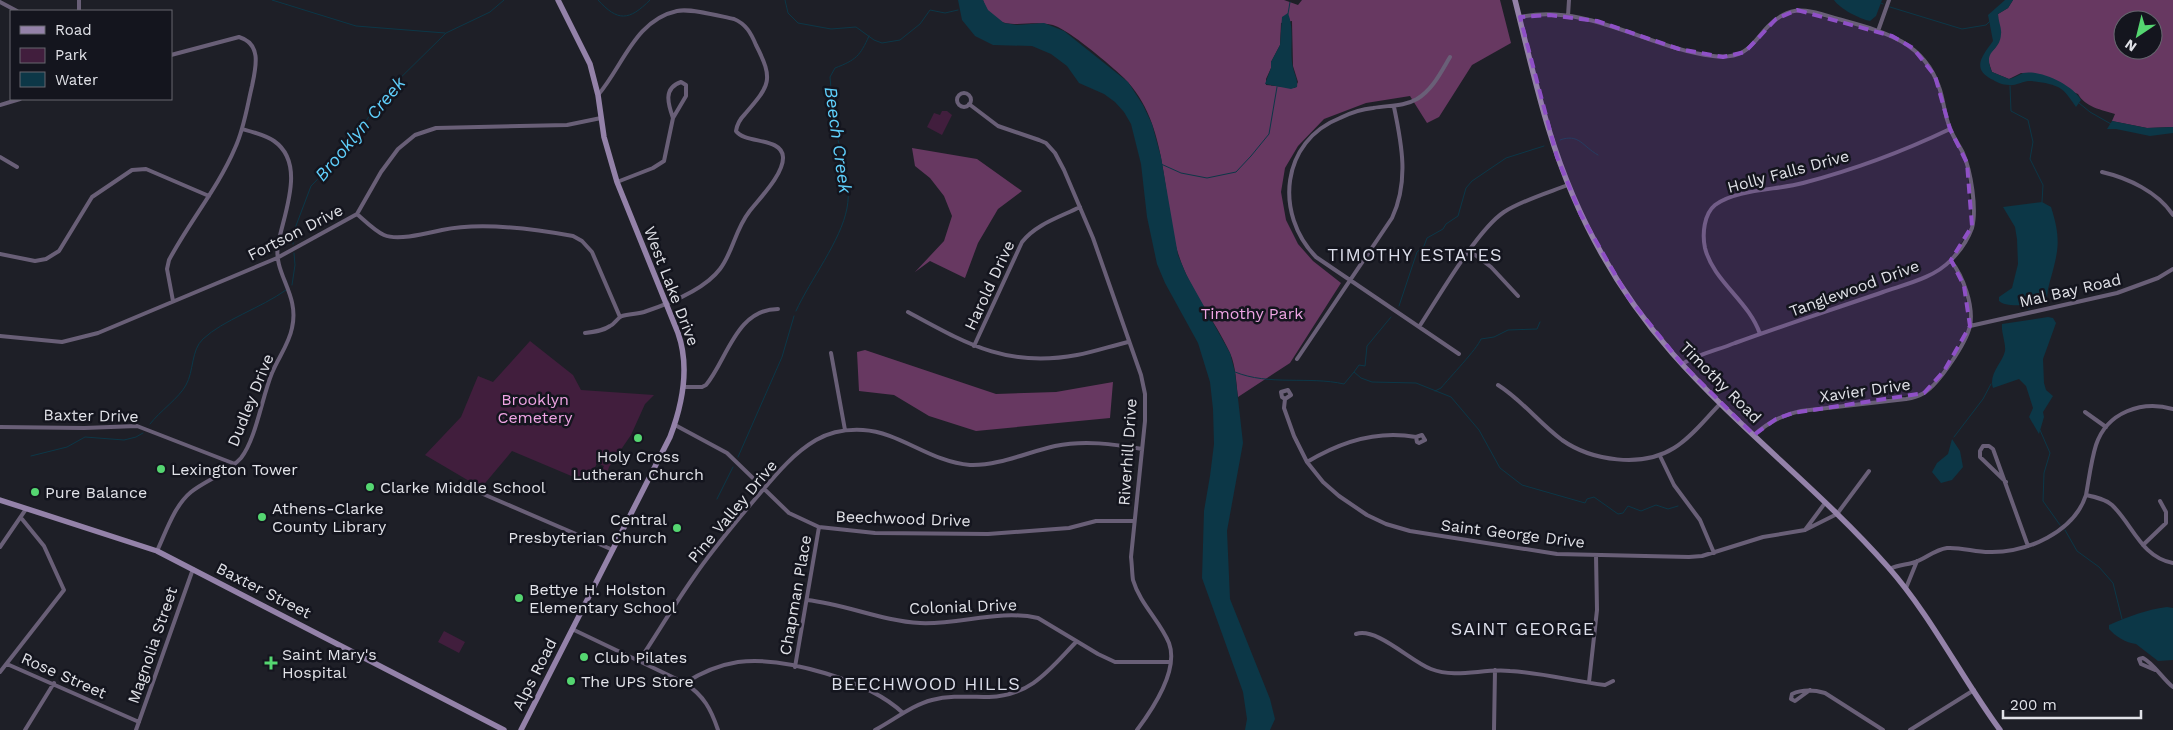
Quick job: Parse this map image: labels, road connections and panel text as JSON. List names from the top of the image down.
{
  "streets": {
    "main road": [
      "West Lake Drive",
      "Timothy Road",
      "Baxter Street",
      "Alps Road"
    ],
    "street": [
      "Holly Falls Drive",
      "Fortson Drive",
      "Harold Drive",
      "Tanglewood Drive",
      "Mal Bay Road",
      "Xavier Drive",
      "Dudley Drive",
      "Baxter Drive",
      "Riverhill Drive",
      "Pine Valley Drive",
      "Beechwood Drive",
      "Saint George Drive",
      "Chapman Place",
      "Colonial Drive",
      "Magnolia Street",
      "Rose Street"
    ]
  },
  "crossings": [
    ["Holly Falls Drive", "Tanglewood Drive"],
    ["Fortson Drive", "West Lake Drive"],
    ["Fortson Drive", "Dudley Drive"],
    ["Harold Drive", "Riverhill Drive"],
    ["West Lake Drive", "Beechwood Drive"],
    ["West Lake Drive", "Alps Road"],
    ["Tanglewood Drive", "Timothy Road"],
    ["Mal Bay Road", "Xavier Drive"],
    ["Timothy Road", "Xavier Drive"],
    ["Timothy Road", "Saint George Drive"],
    ["Dudley Drive", "Baxter Drive"],
    ["Dudley Drive", "Baxter Street"],
    ["Riverhill Drive", "Pine Valley Drive"],
    ["Riverhill Drive", "Beechwood Drive"],
    ["Riverhill Drive", "Colonial Drive"],
    ["Pine Valley Drive", "Beechwood Drive"],
    ["Beechwood Drive", "Chapman Place"],
    ["Baxter Street", "Magnolia Street"],
    ["Chapman Place", "Colonial Drive"],
    ["Magnolia Street", "Rose Street"]
  ],
  "districts": ["TIMOTHY ESTATES", "SAINT GEORGE", "BEECHWOOD HILLS"],
  "water": ["Brooklyn Creek", "Beech Creek"],
  "parks": ["Timothy Park", "Brooklyn Cemetery"],
  "places": {
    "other": [
      "Holy Cross Lutheran Church",
      "Lexington Tower",
      "Clarke Middle School",
      "Pure Balance",
      "Athens-Clarke County Library",
      "Central Presbyterian Church",
      "Bettye H. Holston Elementary School",
      "Club Pilates",
      "The UPS Store"
    ],
    "health": ["Saint Mary's Hospital"]
  },
  "legend": ["Road", "Park", "Water"],
  "scale_bar": "200 m",
  "north": "bottom left"
}
